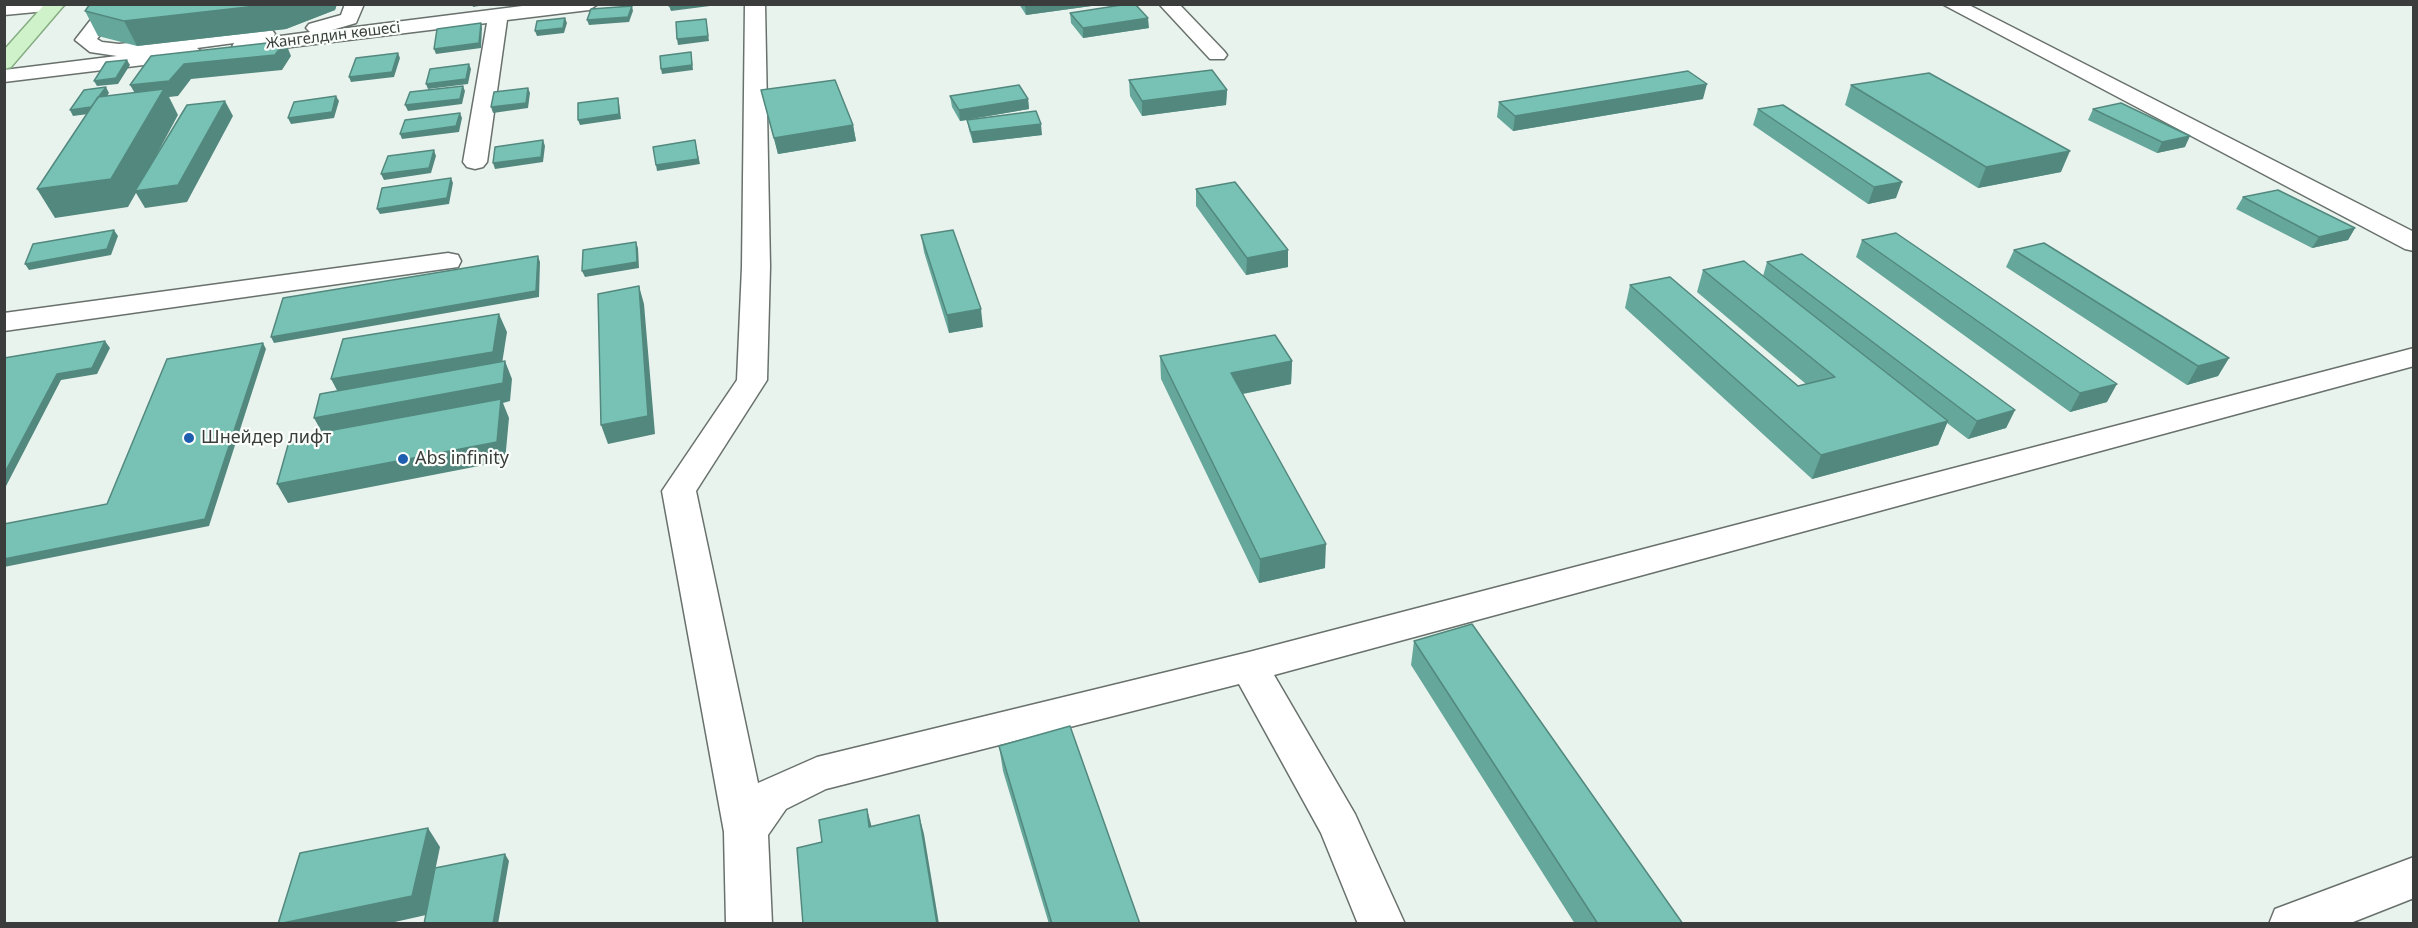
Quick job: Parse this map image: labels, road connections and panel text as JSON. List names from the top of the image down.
{
  "streets": {
    "street": ["Жангелдин көшесі"]
  },
  "places": ["Шнейдер лифт", "Abs infinity"]
}
